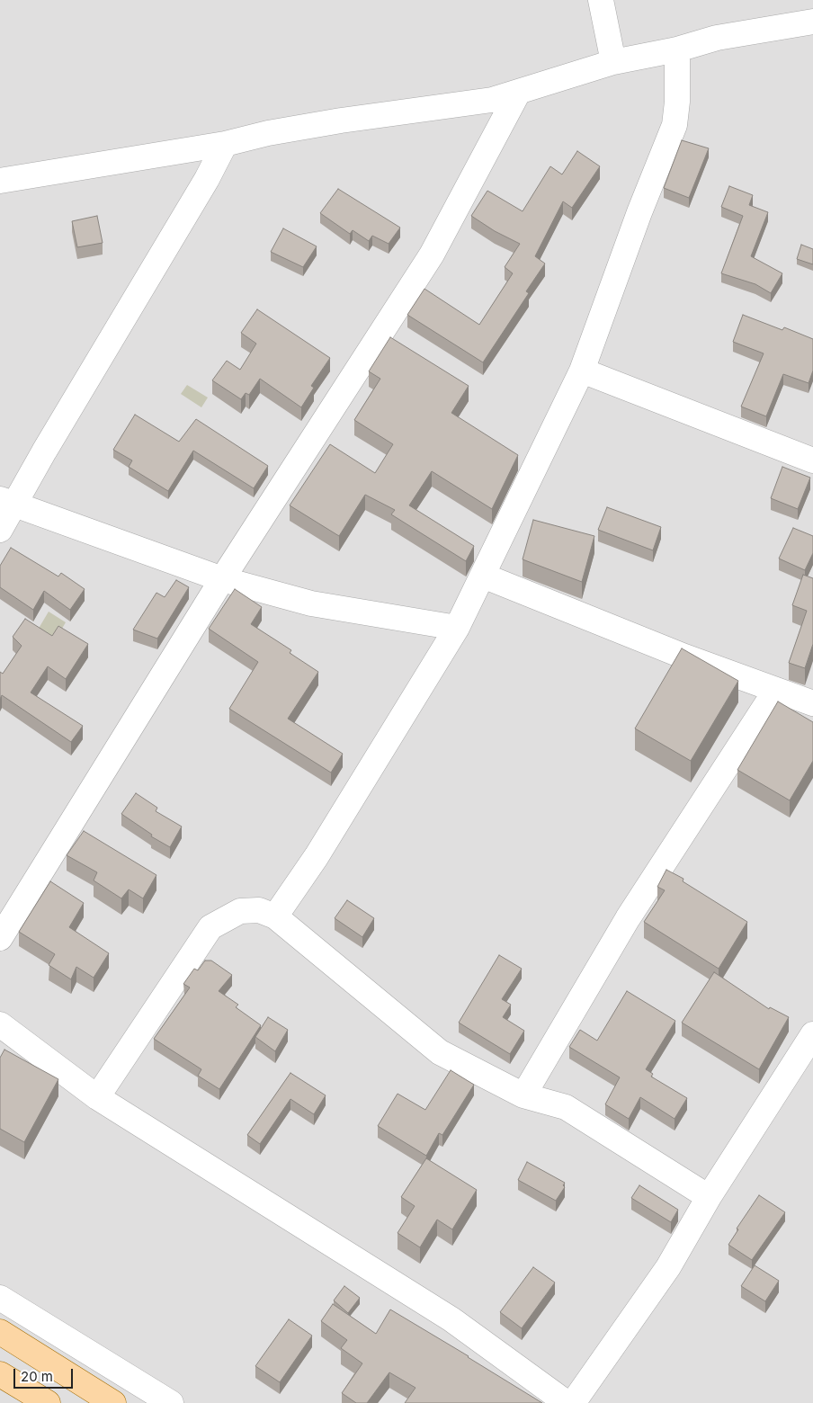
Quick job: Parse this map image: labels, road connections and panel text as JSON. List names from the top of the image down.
{
  "scale_bar": "20 m"
}
